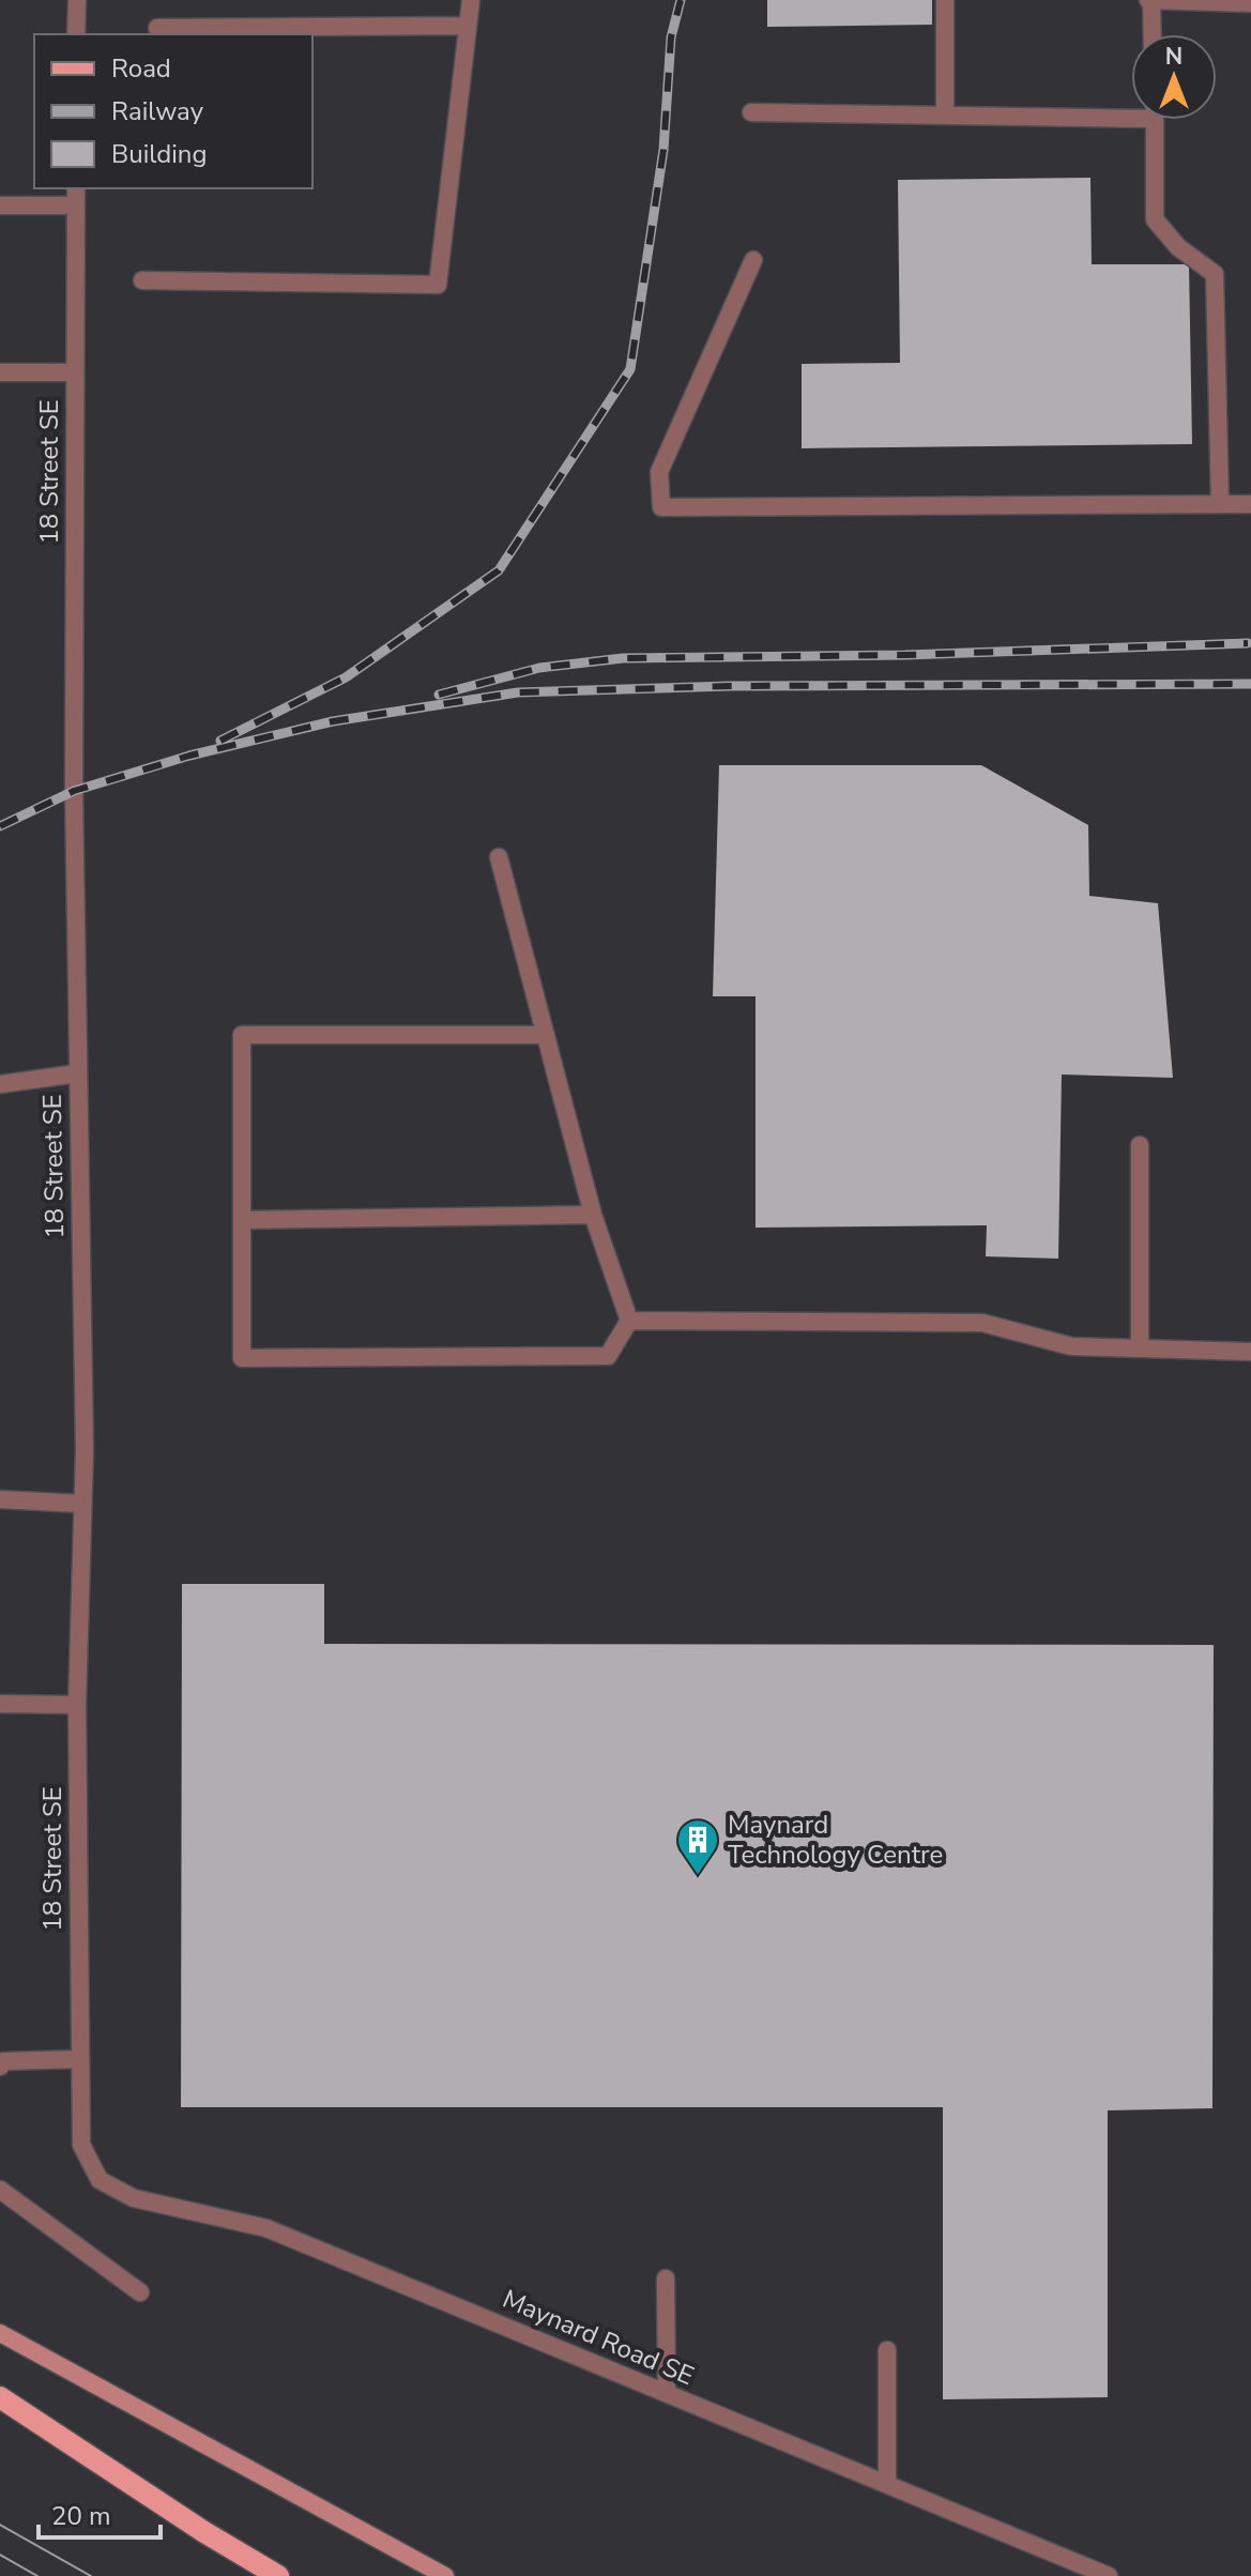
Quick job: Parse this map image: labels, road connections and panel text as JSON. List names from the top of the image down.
{
  "streets": {
    "street": ["18 Street SE", "Maynard Road SE"]
  },
  "crossings": [
    ["18 Street SE", "Maynard Road SE"]
  ],
  "places": {
    "building": ["Maynard Technology Centre"]
  },
  "legend": ["Road", "Railway", "Building"],
  "scale_bar": "20 m",
  "north": "top"
}
